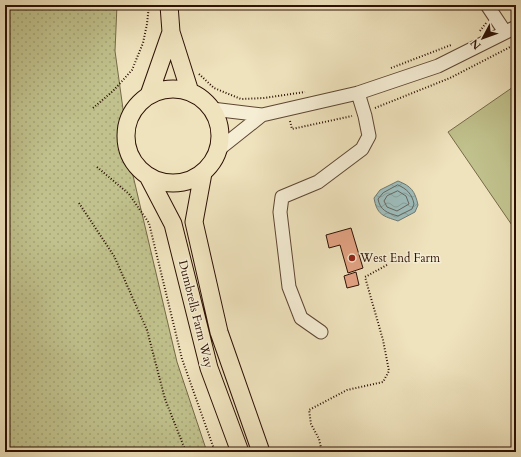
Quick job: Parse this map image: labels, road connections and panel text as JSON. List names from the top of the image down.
{
  "streets": {
    "main road": ["Dumbrells Farm Way"]
  },
  "places": ["West End Farm"],
  "north": "bottom left"
}
